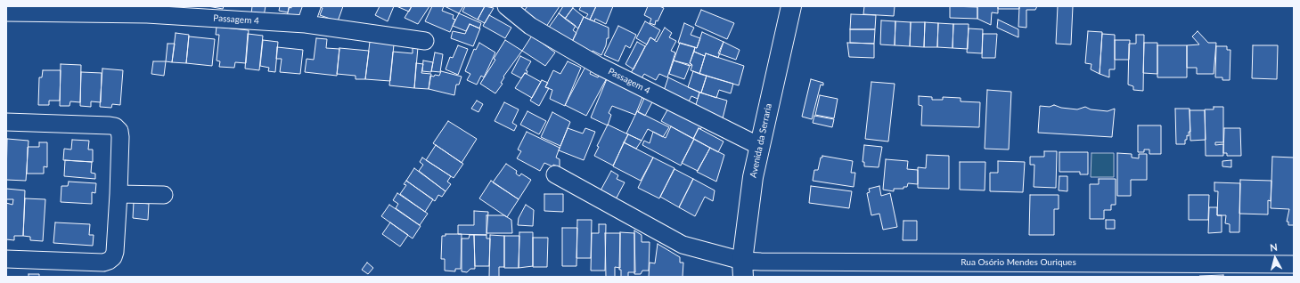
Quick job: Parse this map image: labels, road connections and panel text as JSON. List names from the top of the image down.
{
  "streets": {
    "main road": ["Avenida da Serraria"],
    "street": ["Passagem 4", "Rua Osório Mendes Ouriques"]
  },
  "crossings": [
    ["Passagem 4", "Avenida da Serraria"],
    ["Avenida da Serraria", "Rua Osório Mendes Ouriques"]
  ],
  "north": "top"
}
